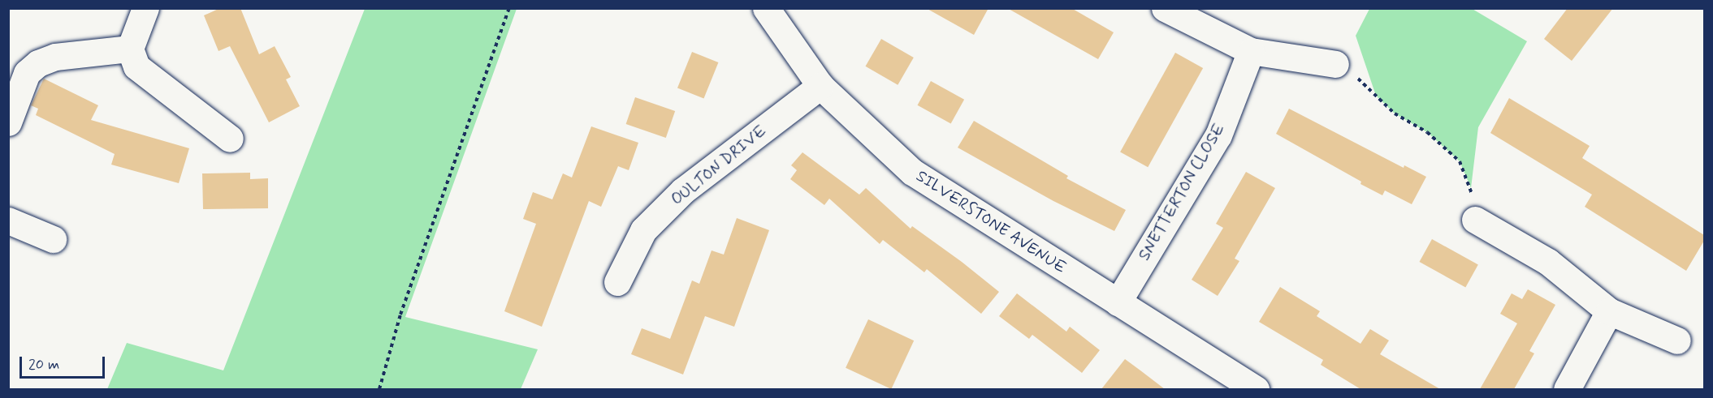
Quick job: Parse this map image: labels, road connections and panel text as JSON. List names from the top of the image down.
{
  "streets": {
    "street": ["OULTON DRIVE", "SNETTERTON CLOSE", "SILVERSTONE AVENUE"]
  },
  "crossings": [
    ["OULTON DRIVE", "SILVERSTONE AVENUE"],
    ["SNETTERTON CLOSE", "SILVERSTONE AVENUE"]
  ],
  "scale_bar": "20 m"
}
